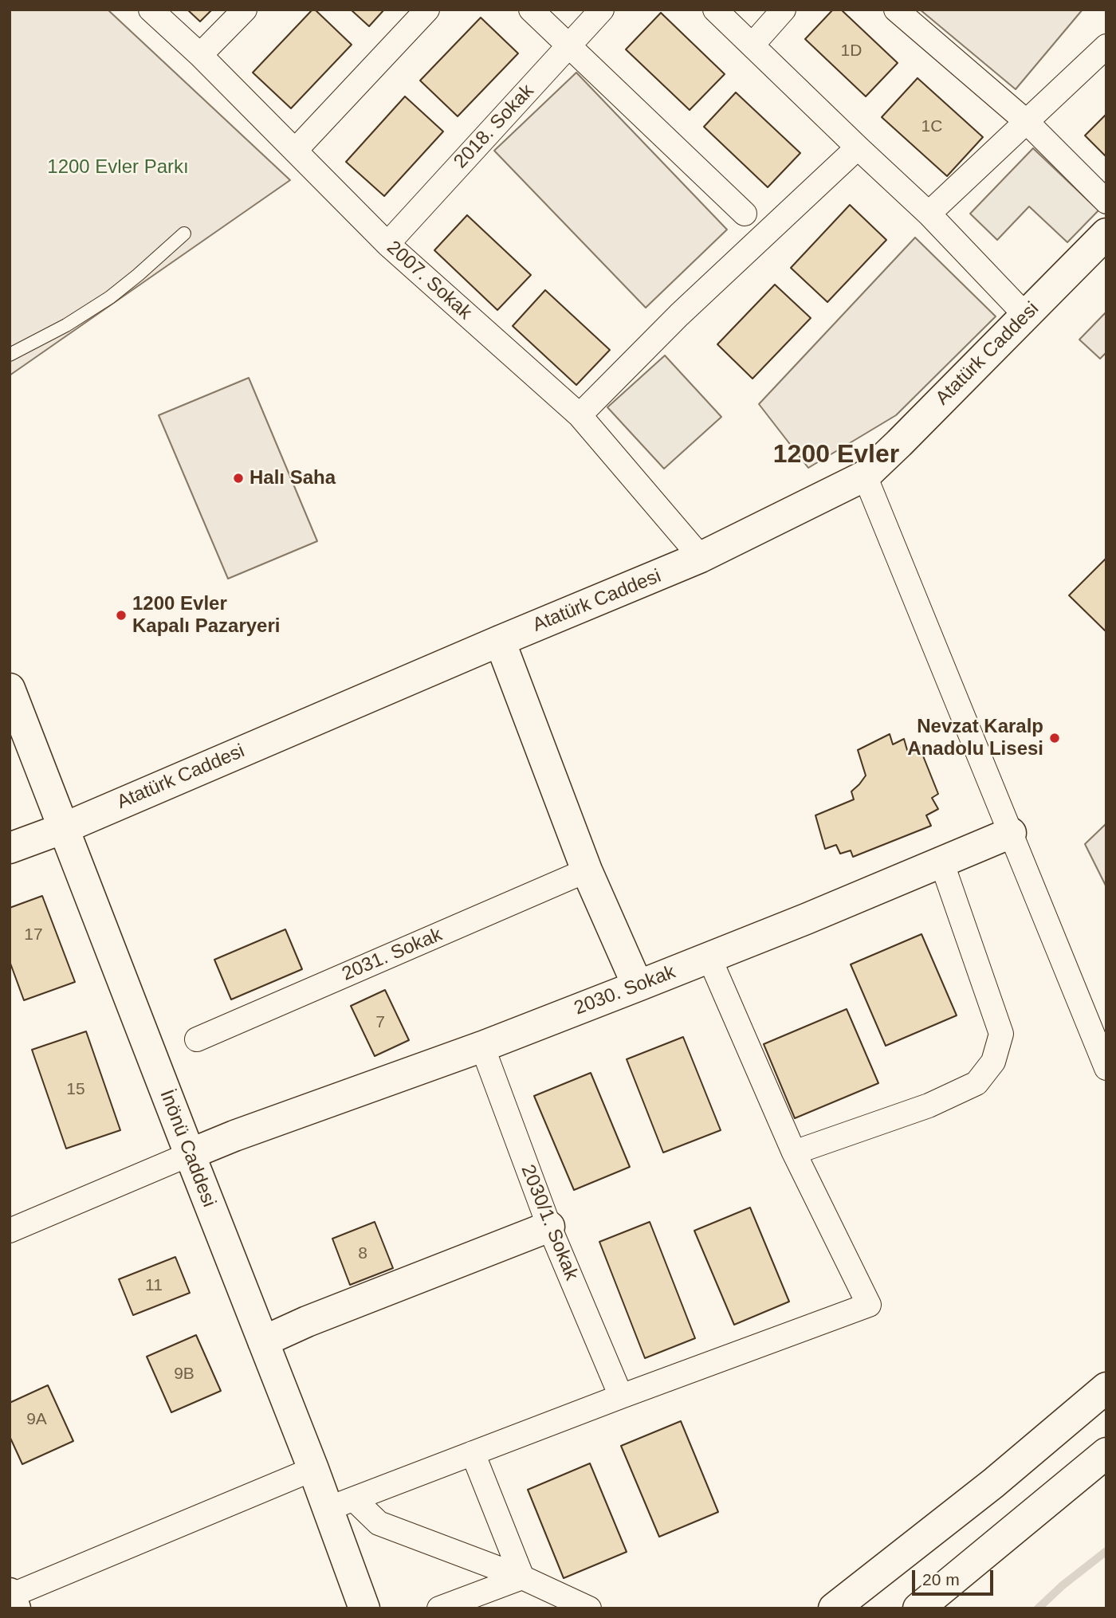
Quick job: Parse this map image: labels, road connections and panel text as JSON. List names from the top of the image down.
{
  "streets": {
    "street": [
      "2018. Sokak",
      "2007. Sokak",
      "Atatürk Caddesi",
      "2031. Sokak",
      "2030. Sokak",
      "İnönü Caddesi",
      "2030/1. Sokak"
    ]
  },
  "crossings": [
    ["2018. Sokak", "2007. Sokak"],
    ["2007. Sokak", "Atatürk Caddesi"],
    ["Atatürk Caddesi", "İnönü Caddesi"],
    ["2030. Sokak", "İnönü Caddesi"],
    ["2030. Sokak", "2030/1. Sokak"]
  ],
  "districts": ["1200 Evler"],
  "parks": ["1200 Evler Parkı"],
  "places": ["Halı Saha", "1200 Evler Kapalı Pazaryeri", "Nevzat Karalp Anadolu Lisesi"],
  "house_numbers": [
    "1D",
    "1C",
    "17",
    "7",
    "15",
    "8",
    "11",
    "9B",
    "9A"
  ],
  "scale_bar": "20 m"
}
